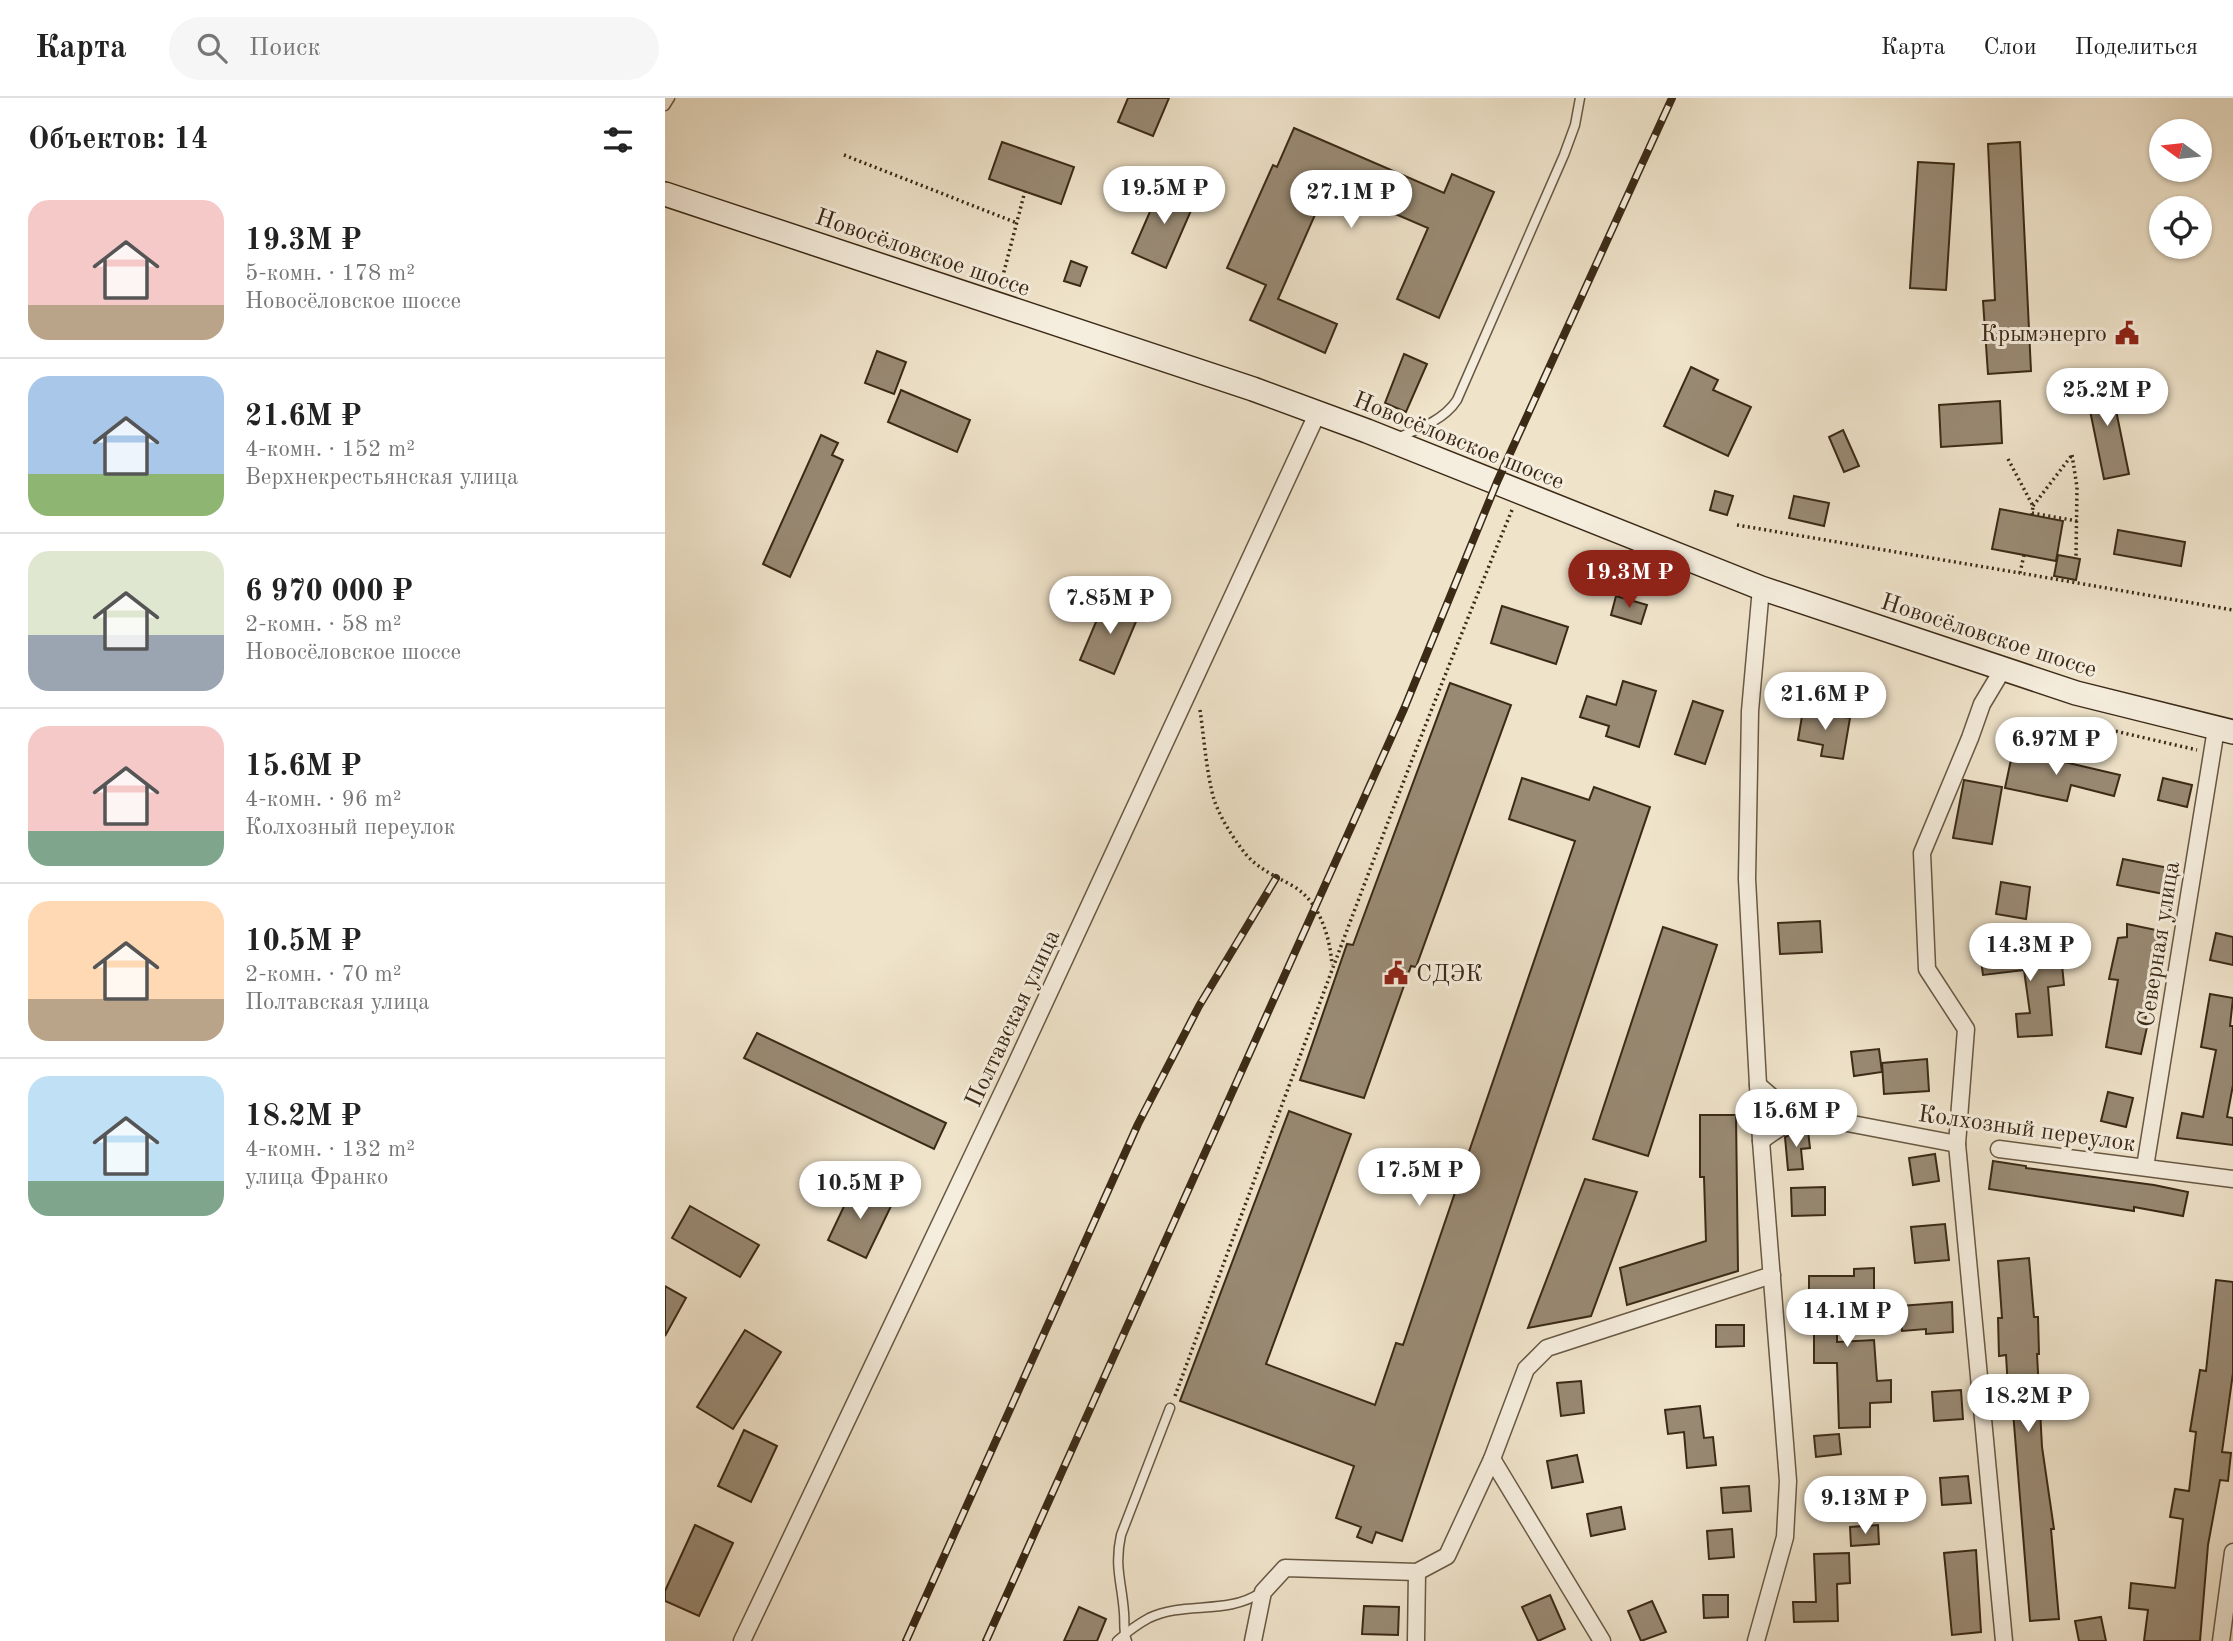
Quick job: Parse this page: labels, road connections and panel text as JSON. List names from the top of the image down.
{
  "streets": {
    "main road": ["Новосёловское шоссе"],
    "street": ["Северная улица", "Полтавская улица", "Колхозный переулок"]
  },
  "crossings": [
    ["Новосёловское шоссе", "Северная улица"],
    ["Новосёловское шоссе", "Полтавская улица"],
    ["Северная улица", "Колхозный переулок"]
  ],
  "places": {
    "public building": ["Крымэнерго", "СДЭК"]
  },
  "north": "left",
  "page": {
    "header": "Карта",
    "search": "Поиск",
    "nav": ["Карта", "Слои", "Поделиться"],
    "heading": "Объектов: 14",
    "price": [
      "19.5M ₽",
      "27.1M ₽",
      "25.2M ₽",
      "19.3M ₽",
      "7.85M ₽",
      "21.6M ₽",
      "6.97M ₽",
      "14.3M ₽",
      "15.6M ₽",
      "17.5M ₽",
      "10.5M ₽",
      "14.1M ₽",
      "18.2M ₽",
      "9.13M ₽"
    ],
    "list": [
      {
        "name": "19.3M ₽",
        "note": "5-комн. · 178 m² · Новосёловское шоссе"
      },
      {
        "name": "21.6M ₽",
        "note": "4-комн. · 152 m² · Верхнекрестьянская улица"
      },
      {
        "name": "6 970 000 ₽",
        "note": "2-комн. · 58 m² · Новосёловское шоссе"
      },
      {
        "name": "15.6M ₽",
        "note": "4-комн. · 96 m² · Колхозный переулок"
      },
      {
        "name": "10.5M ₽",
        "note": "2-комн. · 70 m² · Полтавская улица"
      },
      {
        "name": "18.2M ₽",
        "note": "4-комн. · 132 m² · улица Франко"
      }
    ]
  }
}
